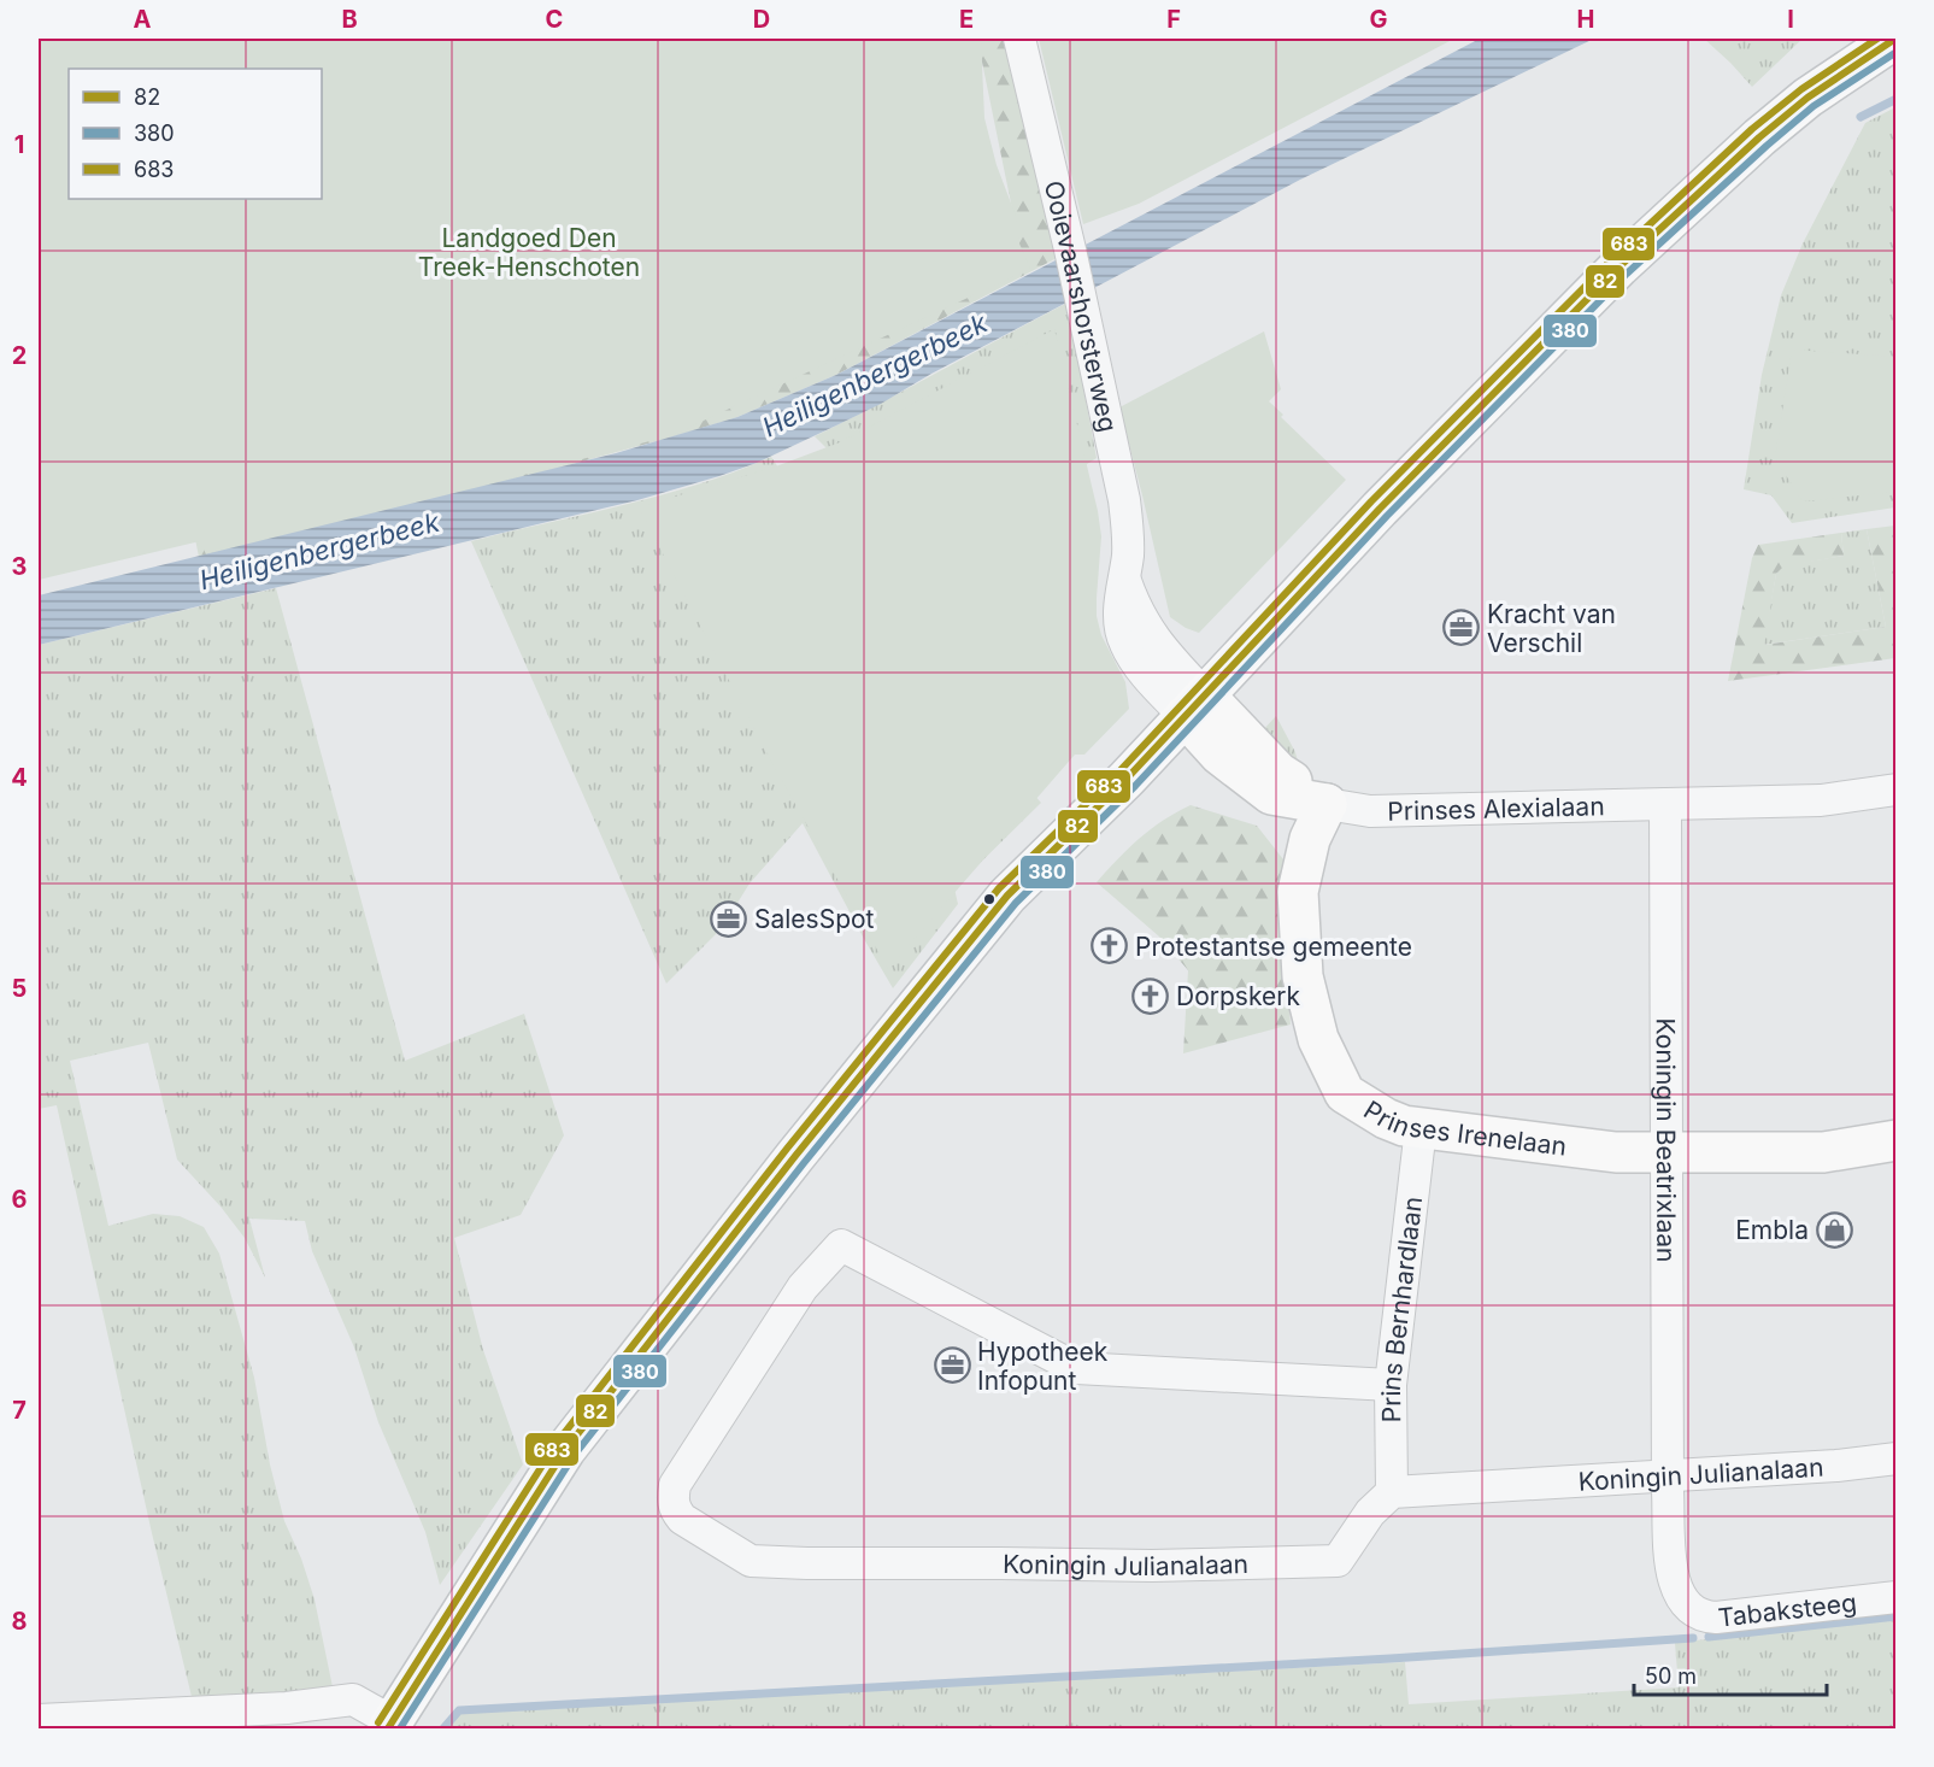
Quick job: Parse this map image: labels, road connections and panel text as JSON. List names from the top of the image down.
{
  "streets": {
    "main road": ["Prinses Irenelaan"],
    "street": [
      "Ooievaarshorsterweg",
      "Prinses Alexialaan",
      "Koningin Beatrixlaan",
      "Prins Bernhardlaan",
      "Koningin Julianalaan",
      "Tabaksteeg"
    ]
  },
  "crossings": [
    ["Prinses Alexialaan", "Prinses Irenelaan"],
    ["Prinses Alexialaan", "Koningin Beatrixlaan"],
    ["Prinses Irenelaan", "Koningin Beatrixlaan"],
    ["Prinses Irenelaan", "Prins Bernhardlaan"],
    ["Koningin Beatrixlaan", "Koningin Julianalaan"],
    ["Koningin Beatrixlaan", "Tabaksteeg"],
    ["Prins Bernhardlaan", "Koningin Julianalaan"],
    ["Koningin Julianalaan", "Tabaksteeg"]
  ],
  "water": ["Heiligenbergerbeek"],
  "parks": ["Landgoed Den Treek-Henschoten"],
  "places": {
    "office": ["Kracht van Verschil", "SalesSpot", "Hypotheek Infopunt"],
    "church": ["Protestantse gemeente", "Dorpskerk"],
    "shop": ["Embla"]
  },
  "lines": ["transit line 82", "transit line 683", "transit line 380"],
  "legend": ["82", "380", "683"],
  "scale_bar": "50 m",
  "grid": {
    "columns": [
      "A",
      "B",
      "C",
      "D",
      "E",
      "F",
      "G",
      "H",
      "I"
    ],
    "rows": [
      "1",
      "2",
      "3",
      "4",
      "5",
      "6",
      "7",
      "8"
    ]
  }
}
